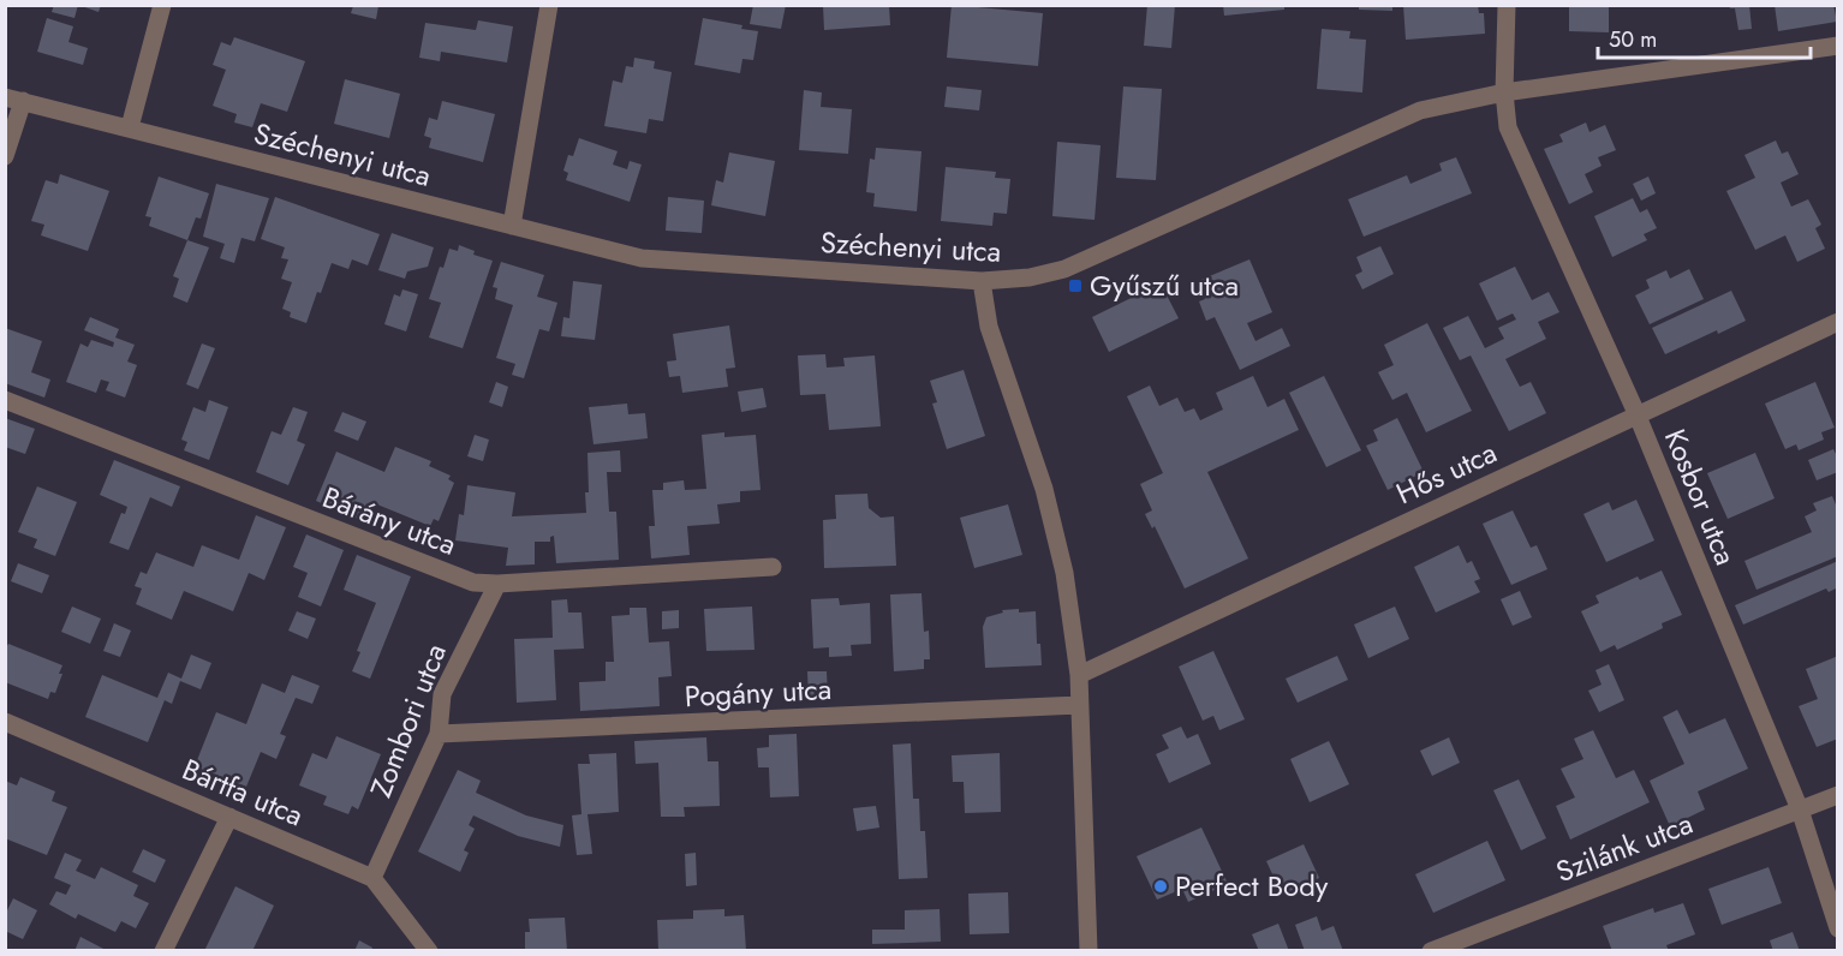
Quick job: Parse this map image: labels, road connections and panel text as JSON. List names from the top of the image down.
{
  "streets": {
    "street": [
      "Széchenyi utca",
      "Hős utca",
      "Kosbor utca",
      "Bárány utca",
      "Pogány utca",
      "Zombori utca",
      "Bártfa utca",
      "Szilánk utca"
    ]
  },
  "crossings": [
    ["Széchenyi utca", "Kosbor utca"],
    ["Hős utca", "Kosbor utca"],
    ["Kosbor utca", "Szilánk utca"],
    ["Bárány utca", "Zombori utca"],
    ["Pogány utca", "Zombori utca"],
    ["Zombori utca", "Bártfa utca"]
  ],
  "places": {
    "transit": ["Gyűszű utca"],
    "other": ["Perfect Body"]
  },
  "scale_bar": "50 m"
}
